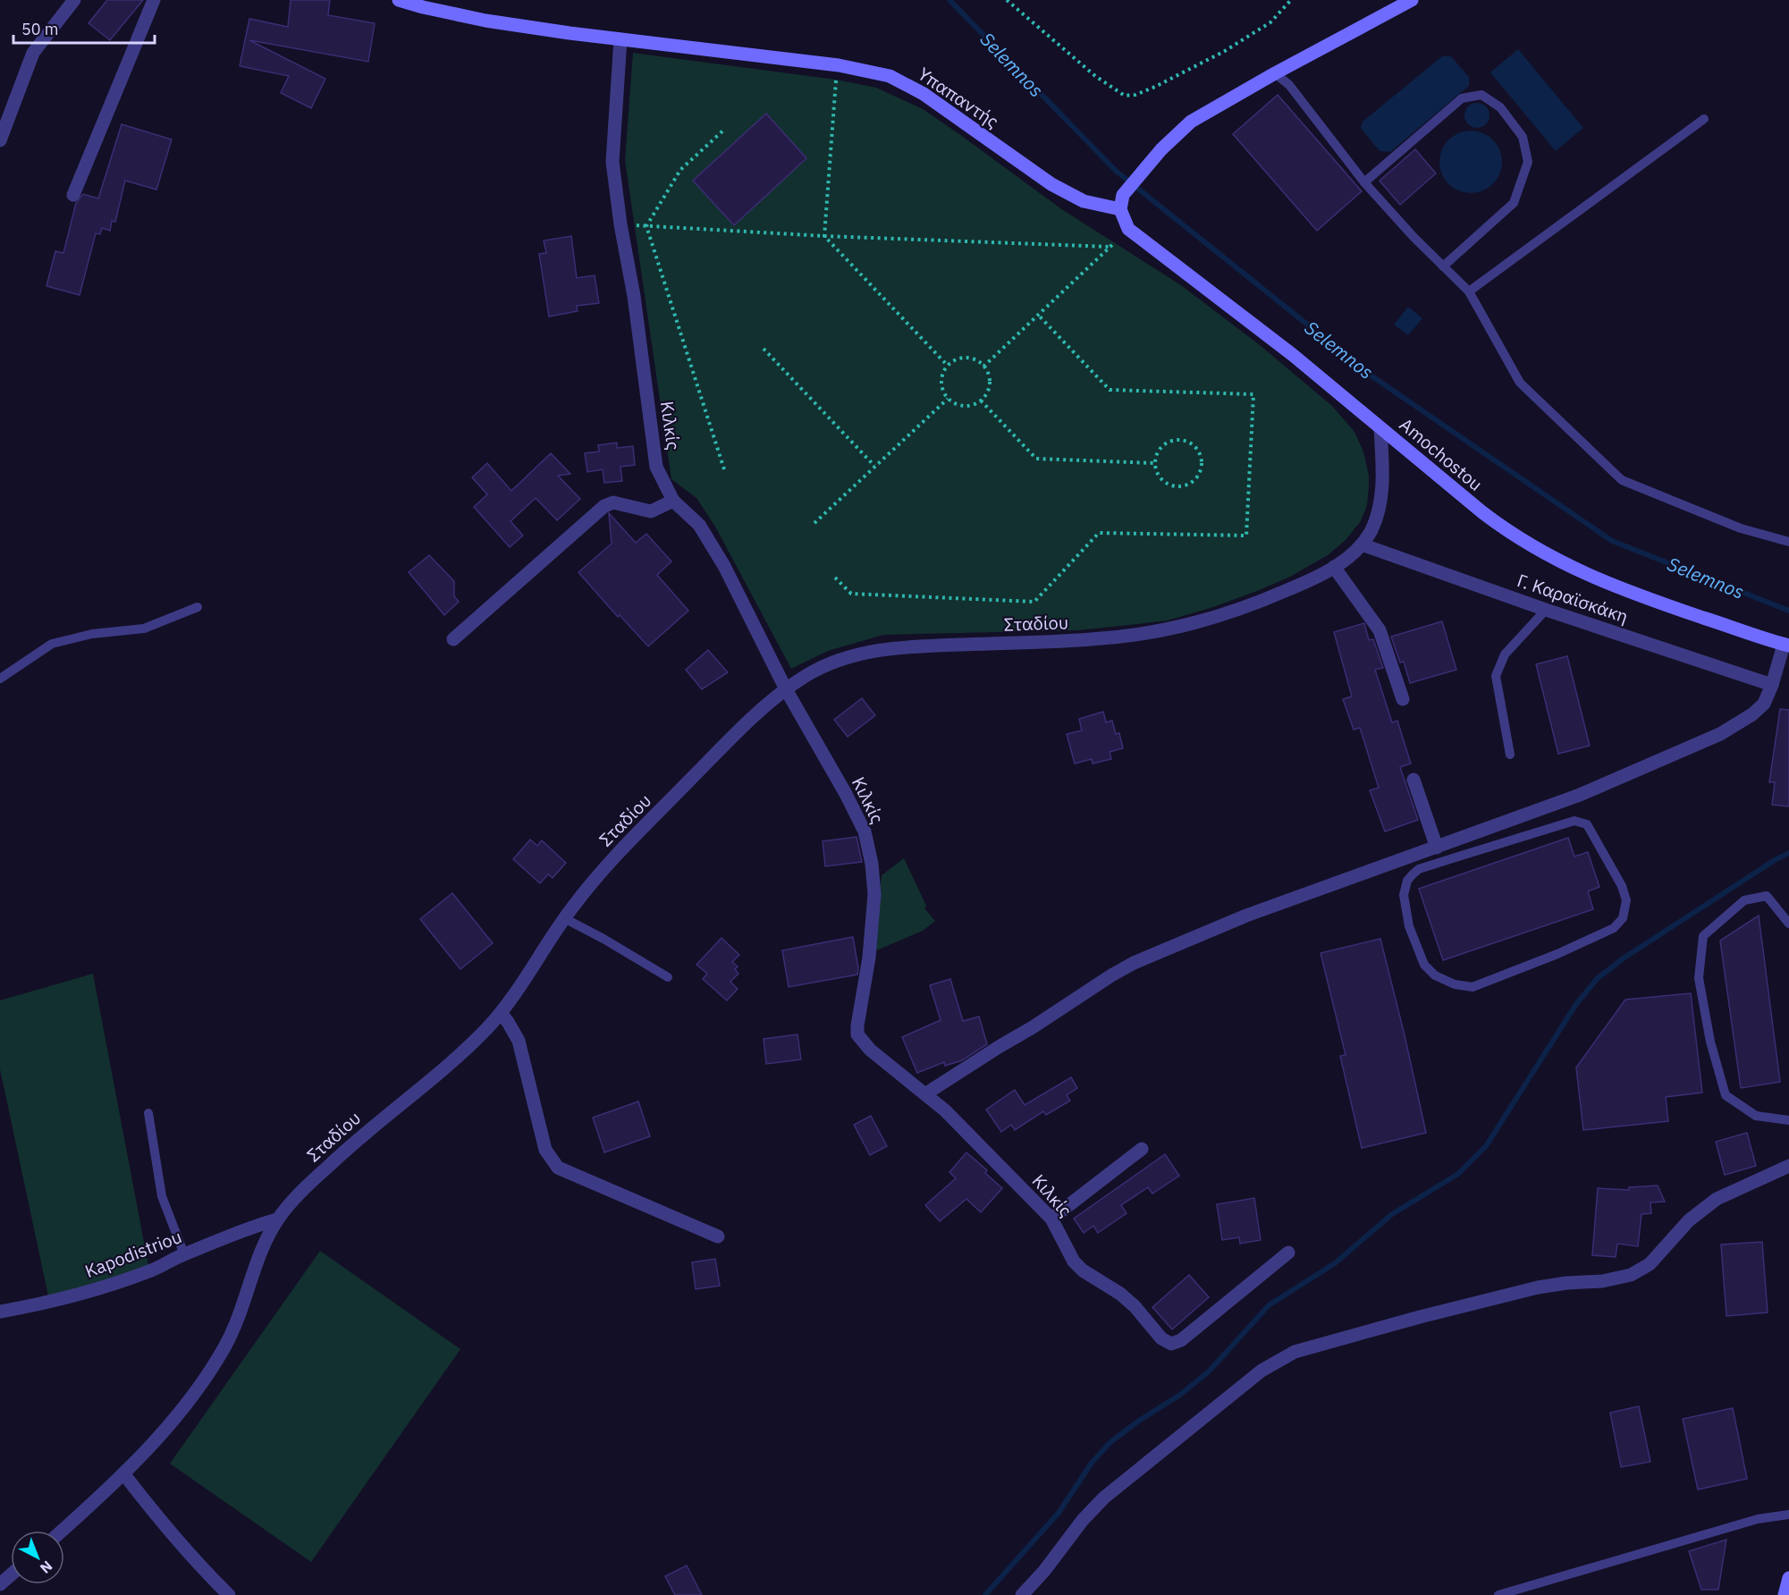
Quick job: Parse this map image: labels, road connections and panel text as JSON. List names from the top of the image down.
{
  "streets": {
    "street": [
      "Υπαπαντής",
      "Κιλκίς",
      "Amochostou",
      "Γ. Καραϊσκάκη",
      "Σταδίου",
      "Kapodistriou"
    ]
  },
  "crossings": [
    ["Υπαπαντής", "Κιλκίς"],
    ["Υπαπαντής", "Amochostou"],
    ["Κιλκίς", "Σταδίου"],
    ["Amochostou", "Σταδίου"],
    ["Γ. Καραϊσκάκη", "Σταδίου"],
    ["Σταδίου", "Kapodistriou"]
  ],
  "water": ["Selemnos"],
  "scale_bar": "50 m",
  "north": "bottom right"
}
